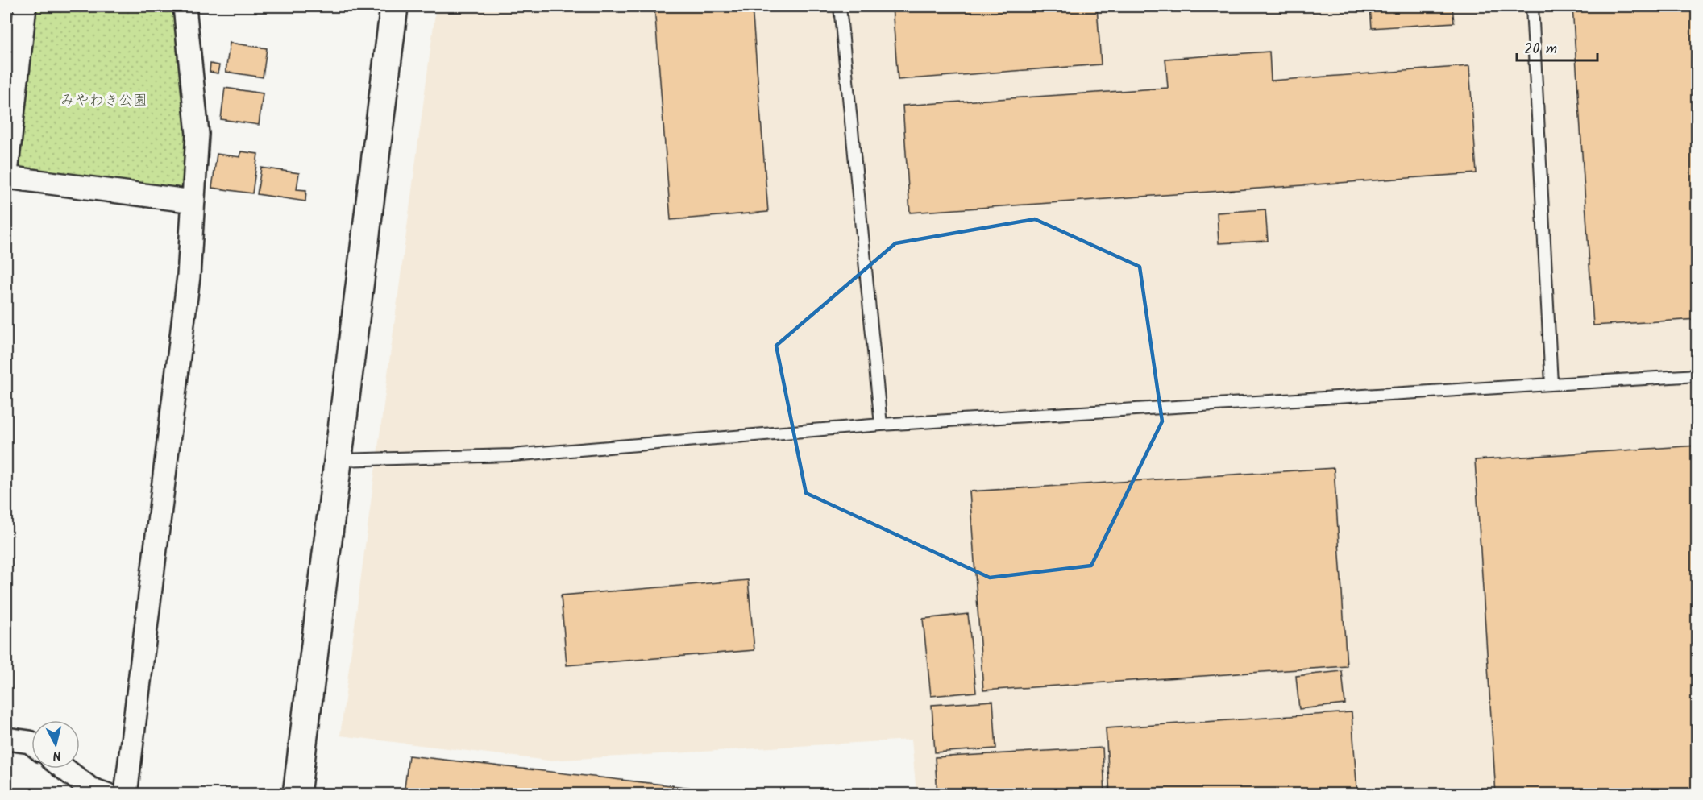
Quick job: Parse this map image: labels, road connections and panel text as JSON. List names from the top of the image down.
{
  "parks": ["みやわき公園"],
  "scale_bar": "20 m",
  "north": "bottom"
}
